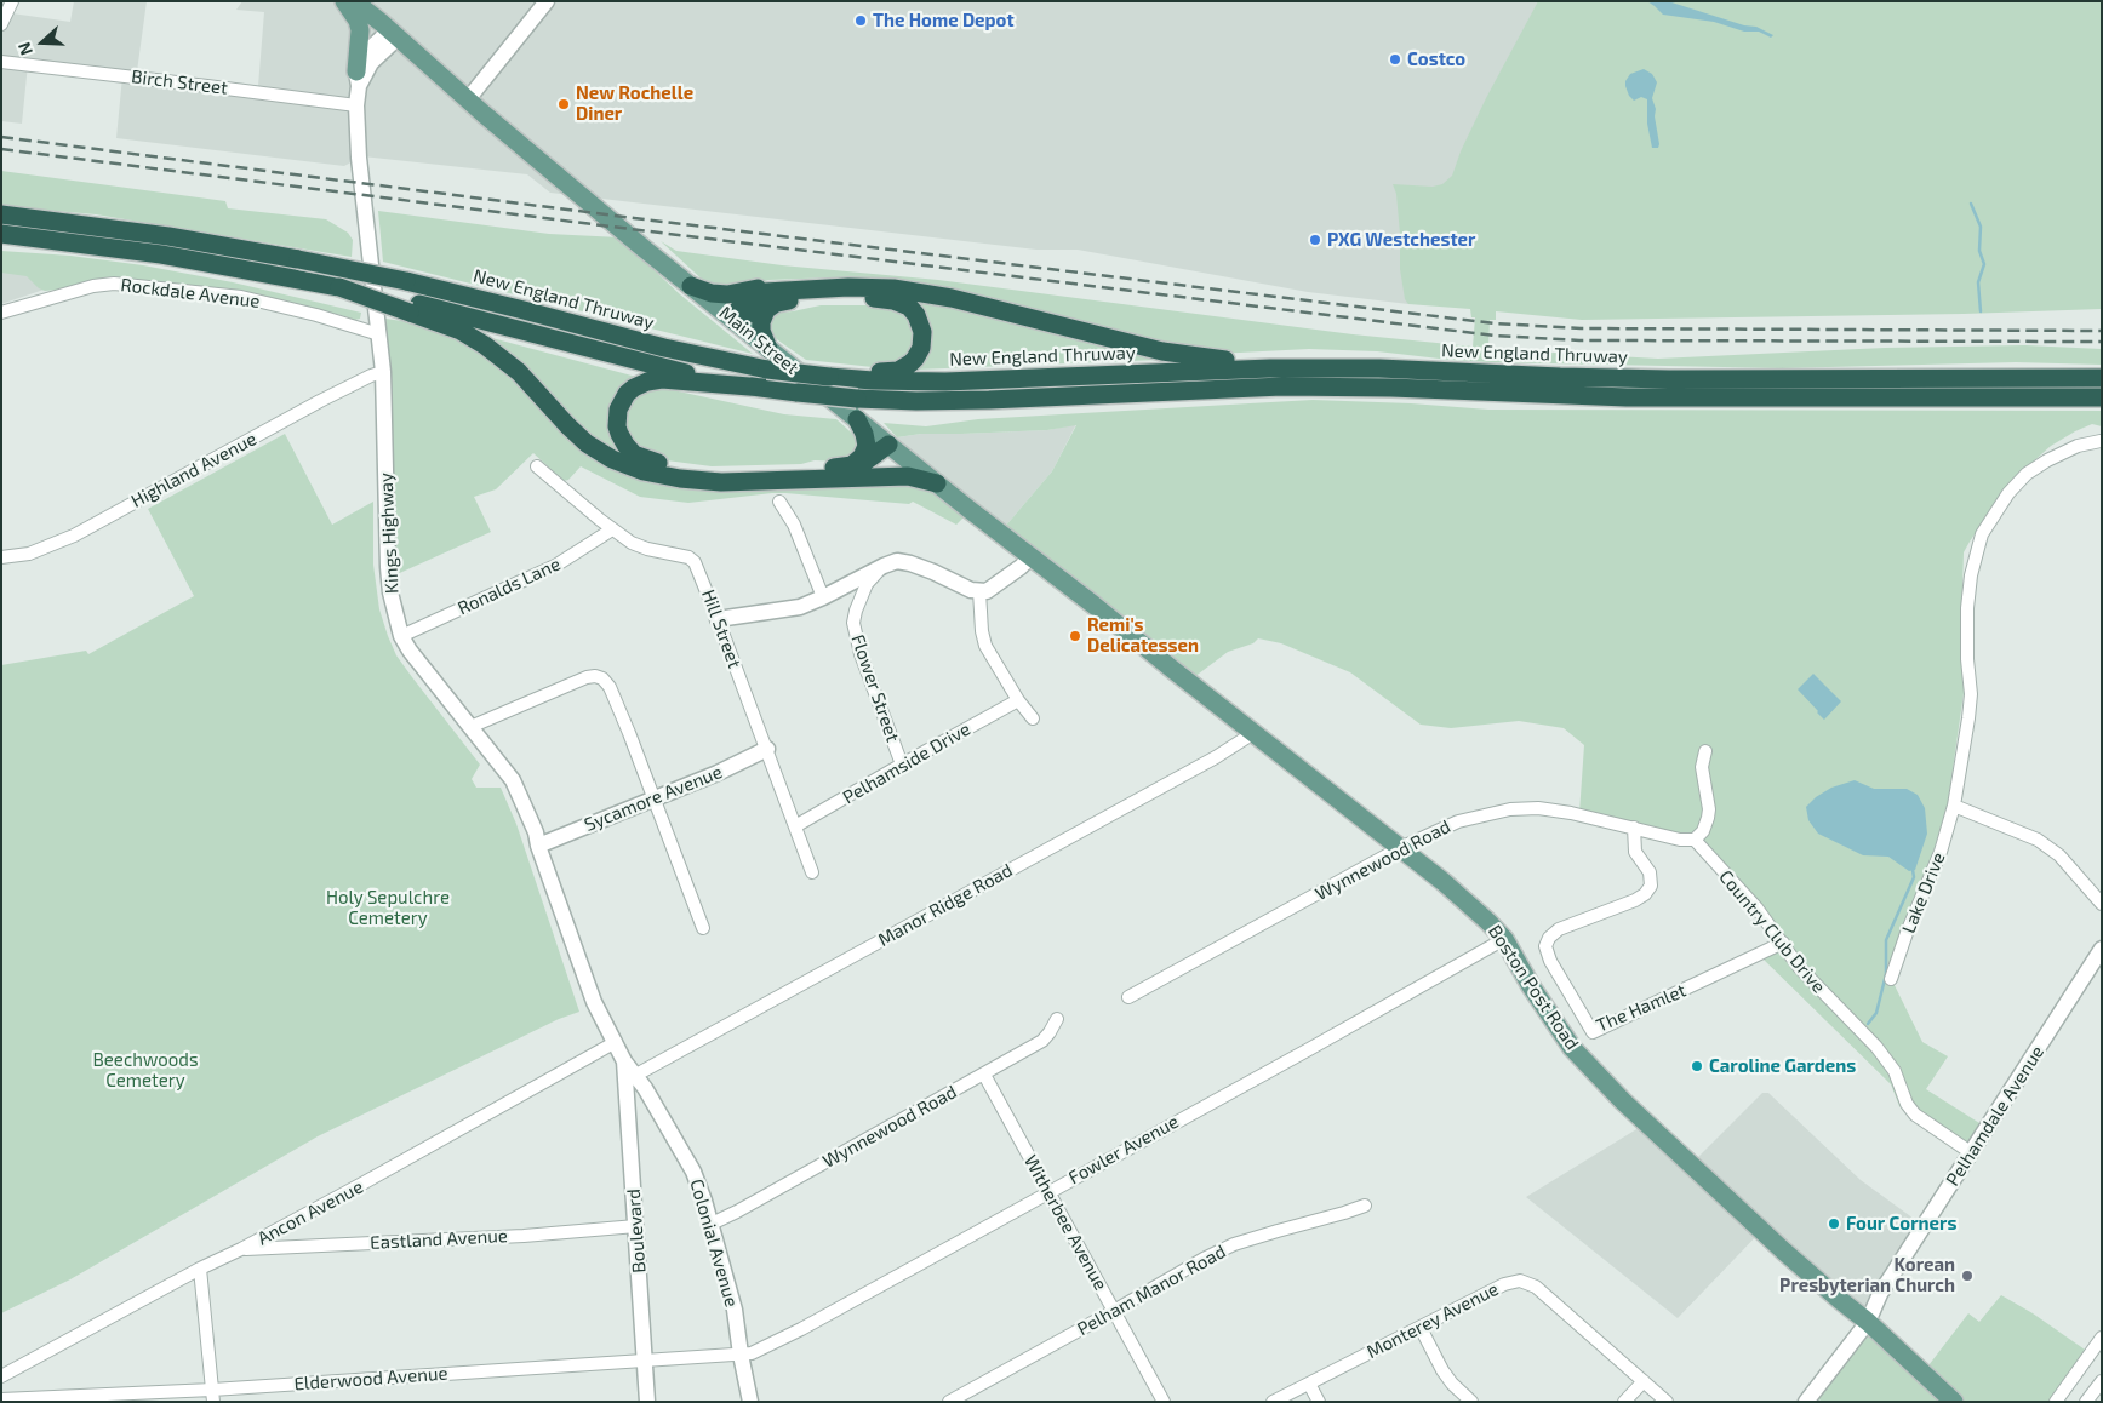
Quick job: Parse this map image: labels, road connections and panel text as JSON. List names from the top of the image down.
{
  "streets": {
    "highway": ["New England Thruway"],
    "main road": ["Main Street", "Boston Post Road"],
    "street": [
      "Birch Street",
      "Rockdale Avenue",
      "Highland Avenue",
      "Kings Highway",
      "Ronalds Lane",
      "Hill Street",
      "Flower Street",
      "Pelhamside Drive",
      "Sycamore Avenue",
      "Wynnewood Road",
      "Lake Drive",
      "Manor Ridge Road",
      "Country Club Drive",
      "The Hamlet",
      "Pelhamdale Avenue",
      "Fowler Avenue",
      "Ancon Avenue",
      "Witherbee Avenue",
      "Boulevard",
      "Eastland Avenue",
      "Colonial Avenue",
      "Pelham Manor Road",
      "Monterey Avenue",
      "Elderwood Avenue"
    ]
  },
  "crossings": [
    ["Birch Street", "Kings Highway"],
    ["Rockdale Avenue", "Kings Highway"],
    ["Main Street", "Kings Highway"],
    ["Main Street", "Boston Post Road"],
    ["Highland Avenue", "Kings Highway"],
    ["Kings Highway", "Ronalds Lane"],
    ["Kings Highway", "Sycamore Avenue"],
    ["Kings Highway", "Colonial Avenue"],
    ["Ronalds Lane", "Hill Street"],
    ["Hill Street", "Pelhamside Drive"],
    ["Hill Street", "Sycamore Avenue"],
    ["Flower Street", "Pelhamside Drive"],
    ["Wynnewood Road", "Country Club Drive"],
    ["Wynnewood Road", "Boston Post Road"],
    ["Wynnewood Road", "The Hamlet"],
    ["Wynnewood Road", "Witherbee Avenue"],
    ["Wynnewood Road", "Colonial Avenue"],
    ["Manor Ridge Road", "Boston Post Road"],
    ["Manor Ridge Road", "Colonial Avenue"],
    ["Country Club Drive", "The Hamlet"],
    ["Country Club Drive", "Pelhamdale Avenue"],
    ["Boston Post Road", "Pelhamdale Avenue"],
    ["Boston Post Road", "Fowler Avenue"],
    ["Fowler Avenue", "Witherbee Avenue"],
    ["Fowler Avenue", "Colonial Avenue"],
    ["Fowler Avenue", "Elderwood Avenue"],
    ["Ancon Avenue", "Eastland Avenue"],
    ["Ancon Avenue", "Colonial Avenue"],
    ["Witherbee Avenue", "Pelham Manor Road"],
    ["Boulevard", "Eastland Avenue"],
    ["Boulevard", "Colonial Avenue"],
    ["Boulevard", "Elderwood Avenue"],
    ["Colonial Avenue", "Elderwood Avenue"]
  ],
  "parks": ["Holy Sepulchre Cemetery", "Beechwoods Cemetery"],
  "places": [
    "The Home Depot",
    "Costco",
    "New Rochelle Diner",
    "PXG Westchester",
    "Remi's Delicatessen",
    "Caroline Gardens",
    "Four Corners",
    "Korean Presbyterian Church"
  ],
  "north": "left"
}
